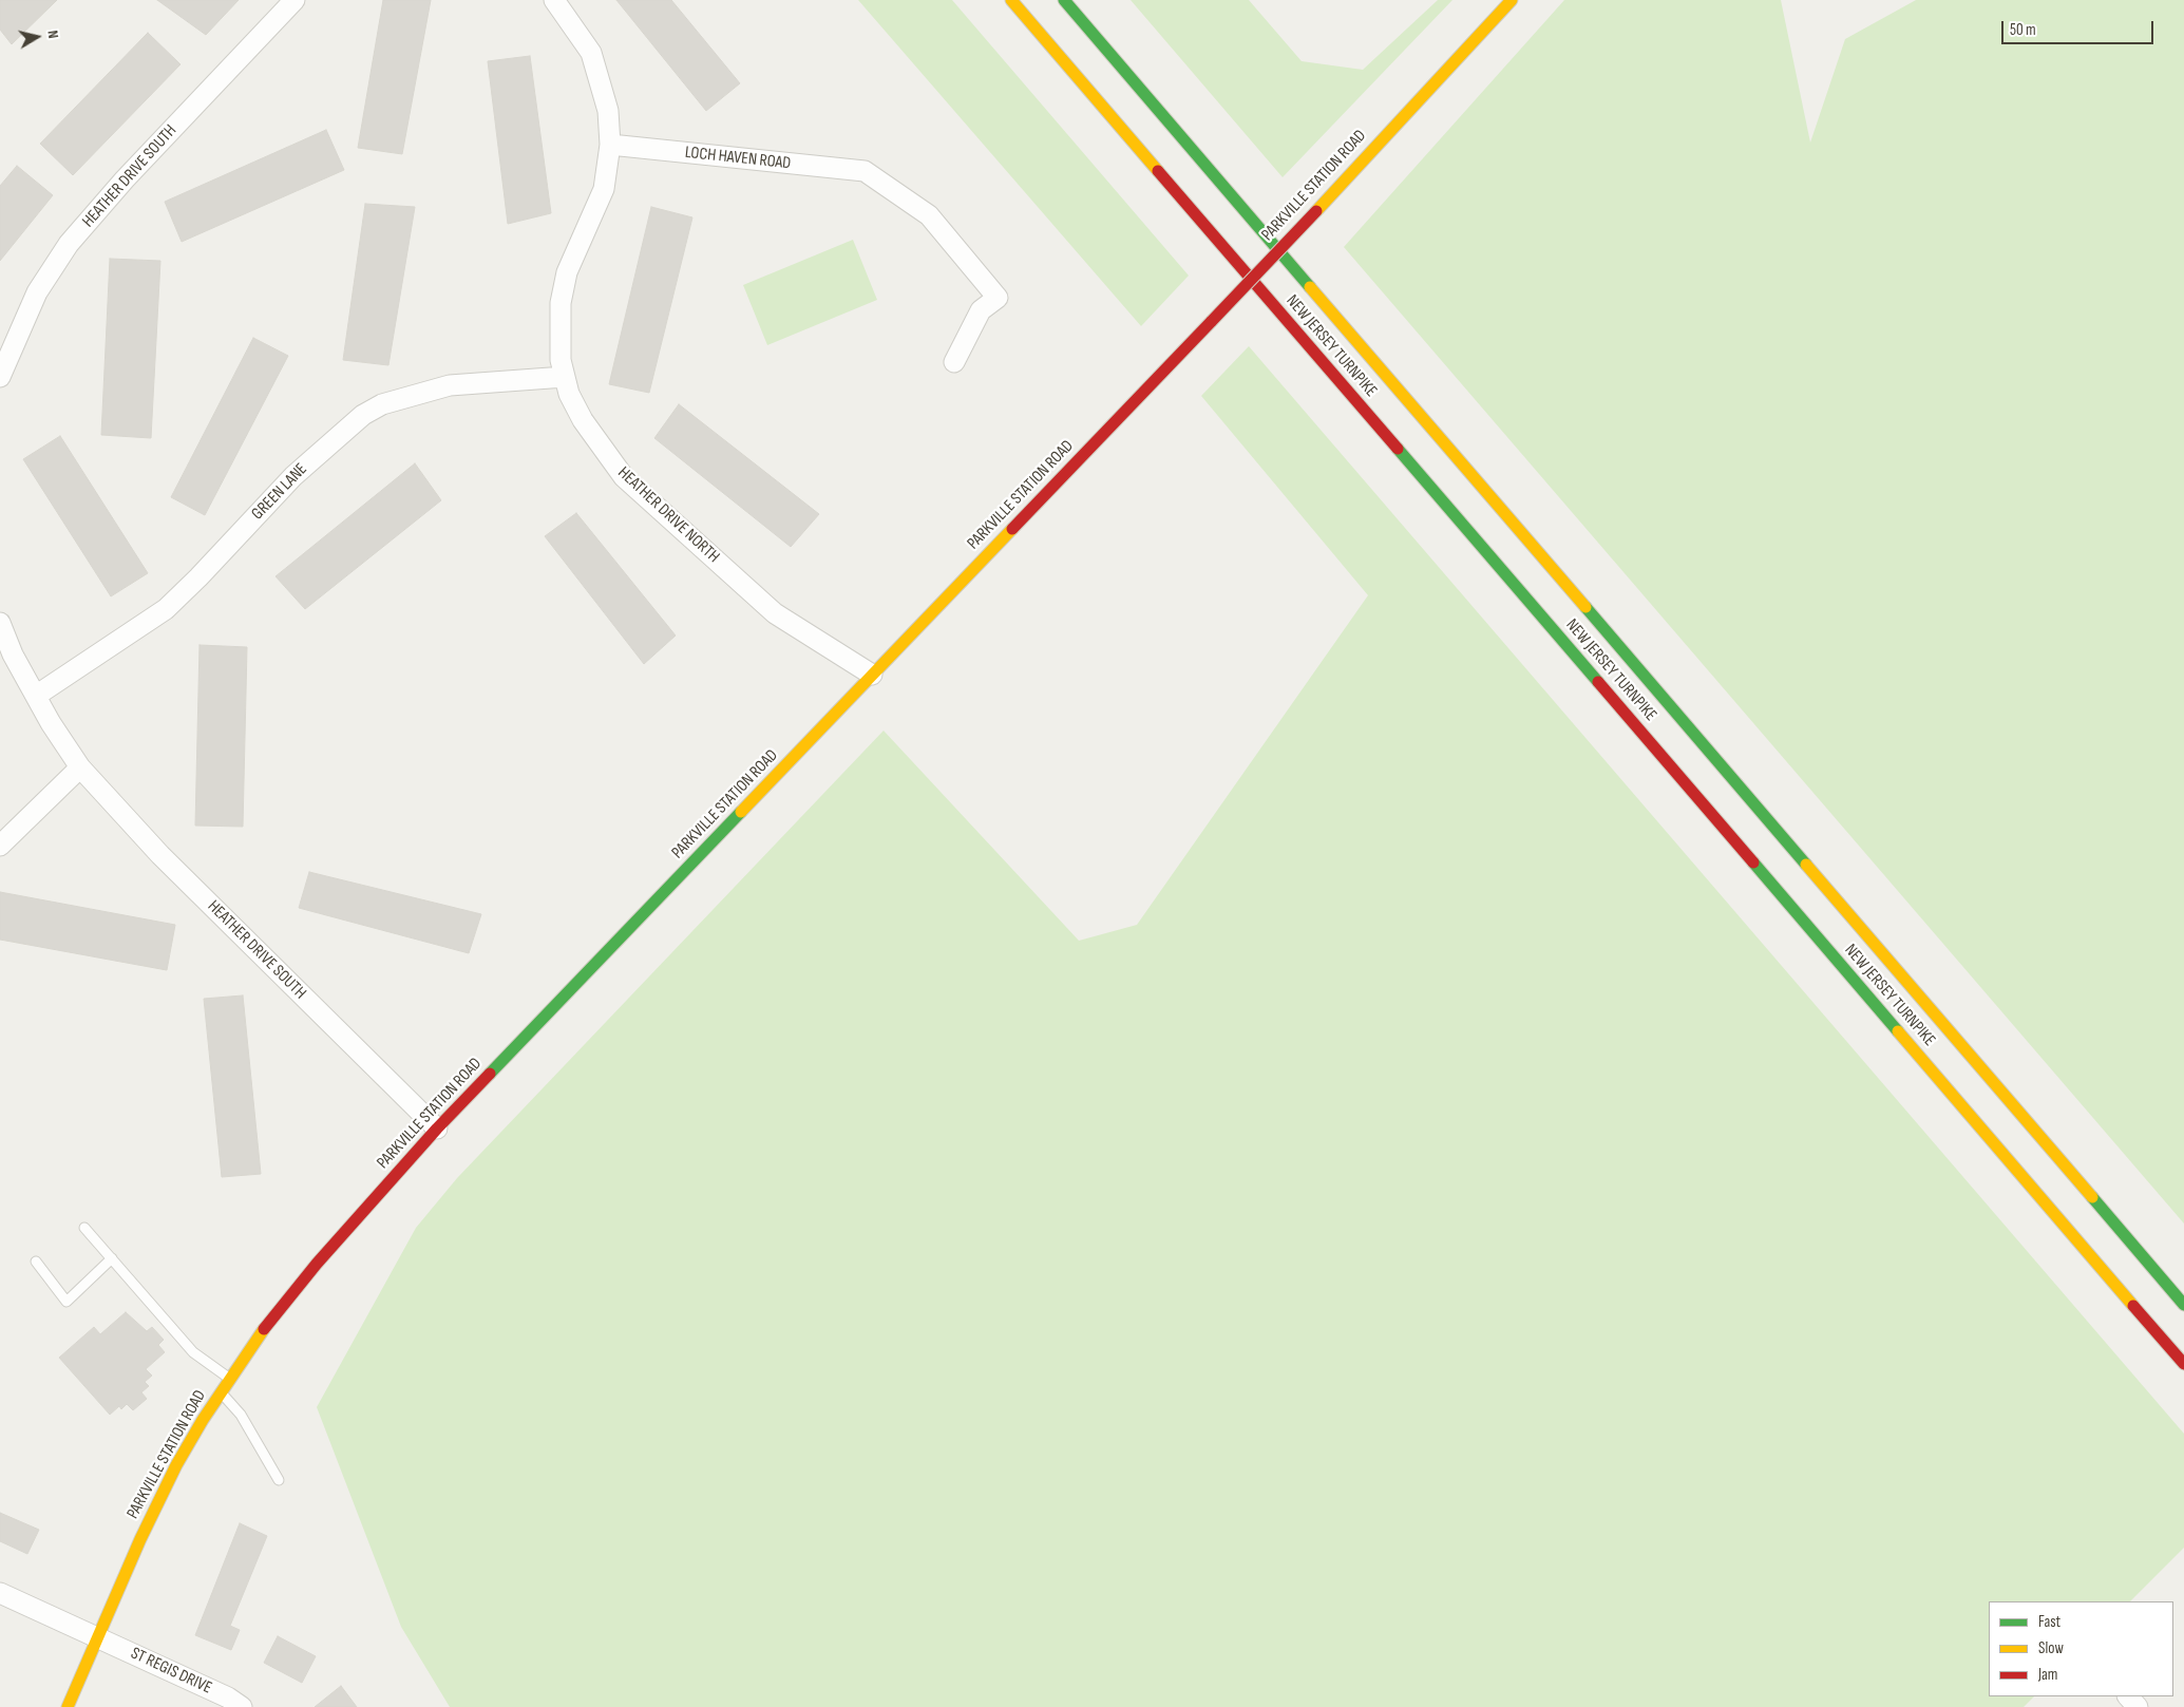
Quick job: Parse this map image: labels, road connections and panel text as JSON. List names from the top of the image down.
{
  "streets": {
    "main road": ["PARKVILLE STATION ROAD", "NEW JERSEY TURNPIKE"],
    "street": [
      "LOCH HAVEN ROAD",
      "HEATHER DRIVE SOUTH",
      "GREEN LANE",
      "HEATHER DRIVE NORTH",
      "ST REGIS DRIVE"
    ]
  },
  "crossings": [
    ["LOCH HAVEN ROAD", "HEATHER DRIVE NORTH"],
    ["HEATHER DRIVE SOUTH", "PARKVILLE STATION ROAD"],
    ["HEATHER DRIVE SOUTH", "GREEN LANE"],
    ["PARKVILLE STATION ROAD", "HEATHER DRIVE NORTH"],
    ["PARKVILLE STATION ROAD", "ST REGIS DRIVE"],
    ["GREEN LANE", "HEATHER DRIVE NORTH"]
  ],
  "legend": ["Fast", "Slow", "Jam"],
  "scale_bar": "50 m",
  "north": "right"
}
